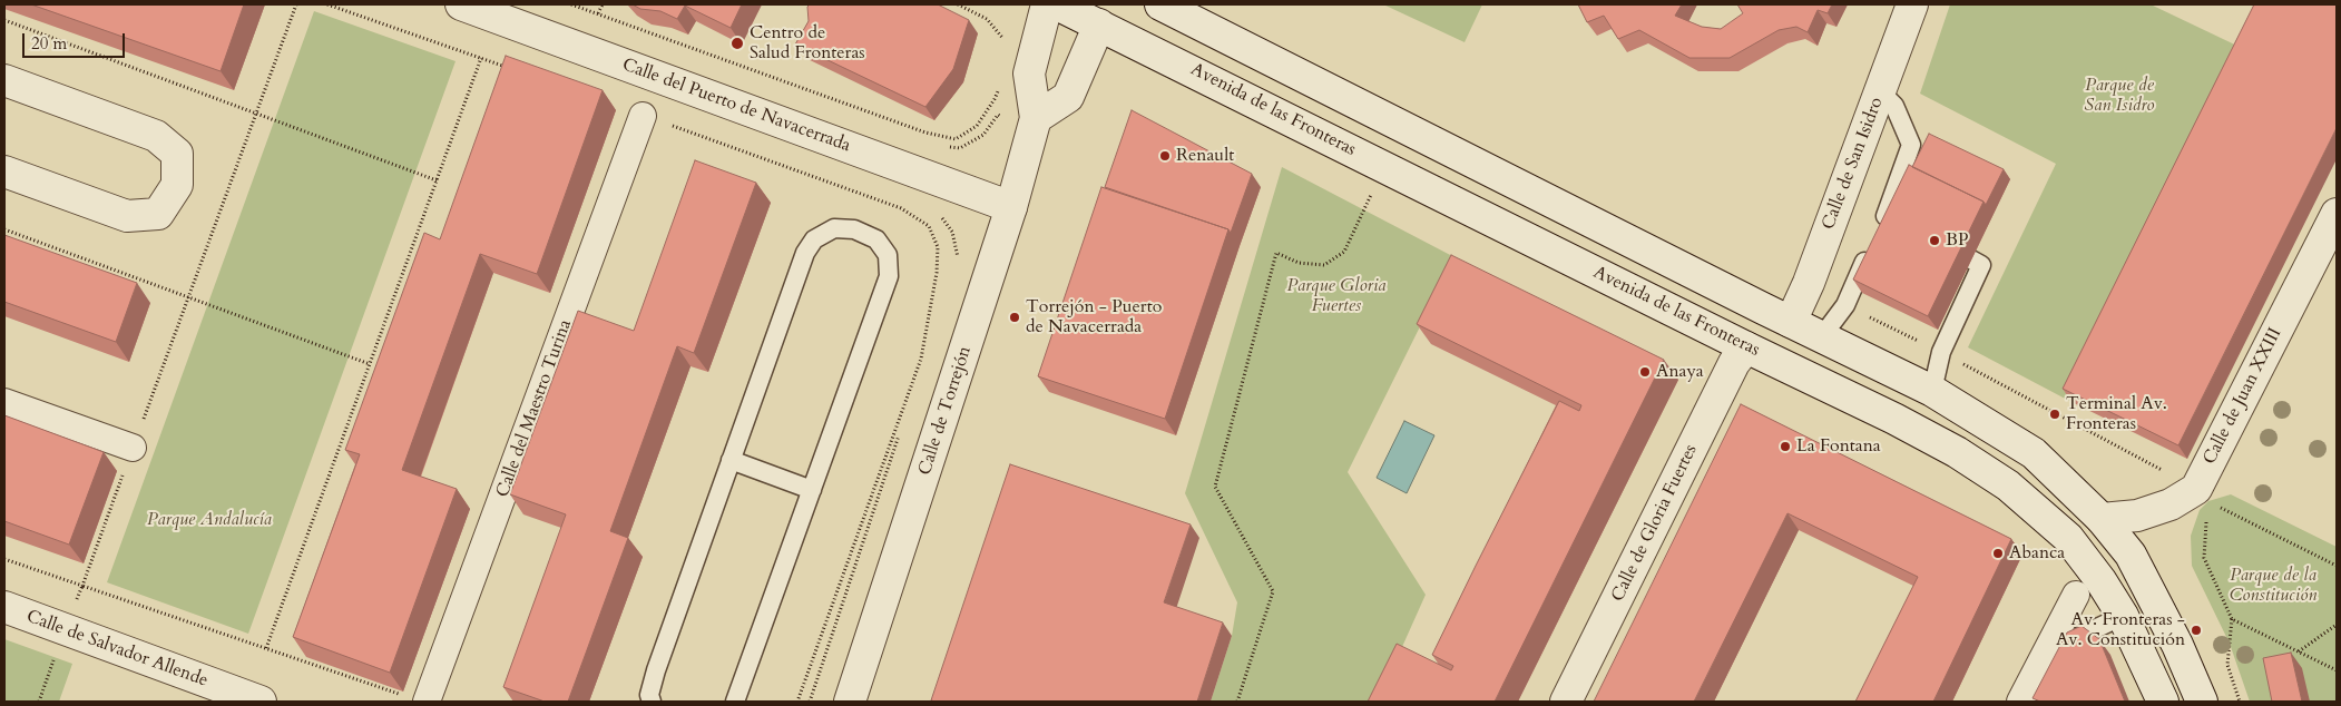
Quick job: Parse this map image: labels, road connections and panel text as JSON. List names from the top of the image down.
{
  "streets": {
    "street": [
      "Calle del Puerto de Navacerrada",
      "Avenida de las Fronteras",
      "Calle de San Isidro",
      "Calle de Juan XXIII",
      "Calle del Maestro Turina",
      "Calle de Torrejón",
      "Calle de Gloria Fuertes",
      "Calle de Salvador Allende"
    ]
  },
  "crossings": [
    ["Calle del Puerto de Navacerrada", "Calle de Torrejón"],
    ["Avenida de las Fronteras", "Calle de Gloria Fuertes"]
  ],
  "parks": [
    "Parque de San Isidro",
    "Parque Gloria Fuertes",
    "Parque Andalucía",
    "Parque de la Constitución"
  ],
  "places": [
    "Centro de Salud Fronteras",
    "Renault",
    "BP",
    "Torrejón - Puerto de Navacerrada",
    "Anaya",
    "Terminal Av. Fronteras",
    "La Fontana",
    "Abanca",
    "Av. Fronteras - Av. Constitución"
  ],
  "scale_bar": "20 m"
}
